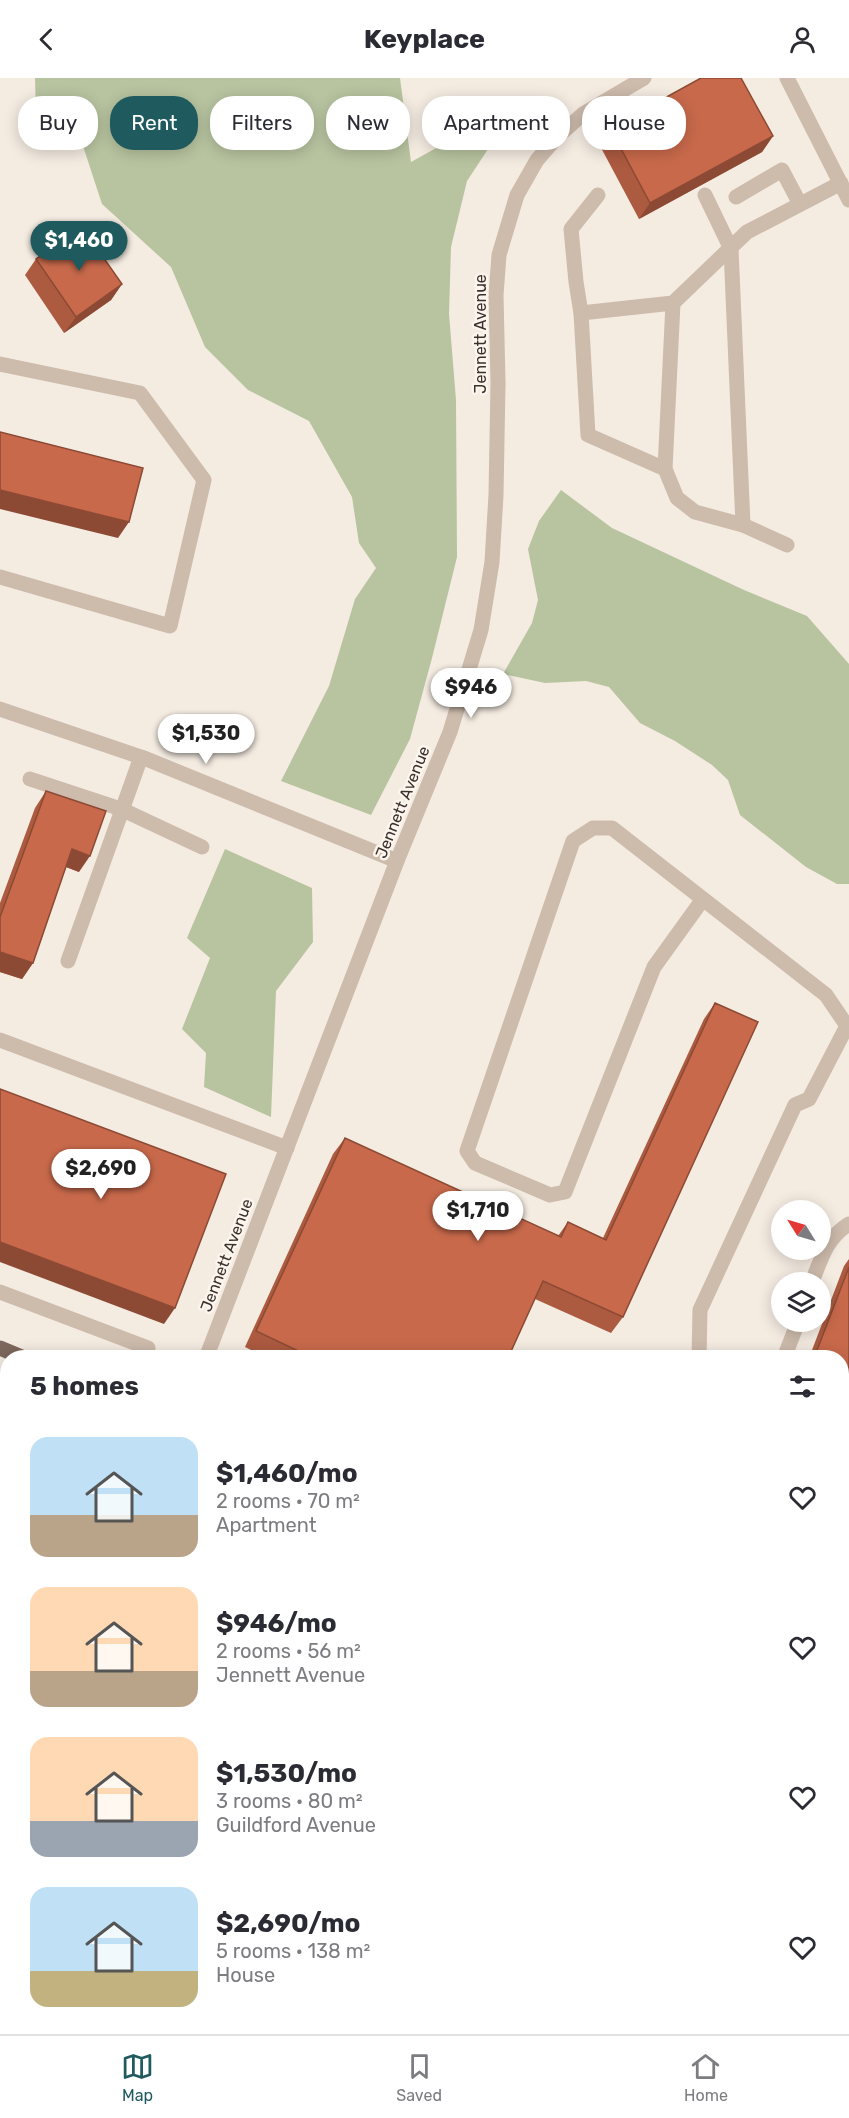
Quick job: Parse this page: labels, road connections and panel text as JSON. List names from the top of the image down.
{
  "streets": {
    "street": ["Jennett Avenue"]
  },
  "north": "top left",
  "page": {
    "header": "Keyplace",
    "chip": [
      "Buy",
      "Rent",
      "Filters",
      "New",
      "Apartment",
      "House"
    ],
    "price": [
      "$1,460",
      "$946",
      "$1,530",
      "$2,690",
      "$1,710"
    ],
    "heading": "5 homes",
    "list": [
      {
        "name": "$1,460/mo",
        "note": "2 rooms · 70 m² · Apartment"
      },
      {
        "name": "$946/mo",
        "note": "2 rooms · 56 m² · Jennett Avenue"
      },
      {
        "name": "$1,530/mo",
        "note": "3 rooms · 80 m² · Guildford Avenue"
      },
      {
        "name": "$2,690/mo",
        "note": "5 rooms · 138 m² · House"
      }
    ],
    "tabs": ["Map", "Saved", "Home"]
  }
}
